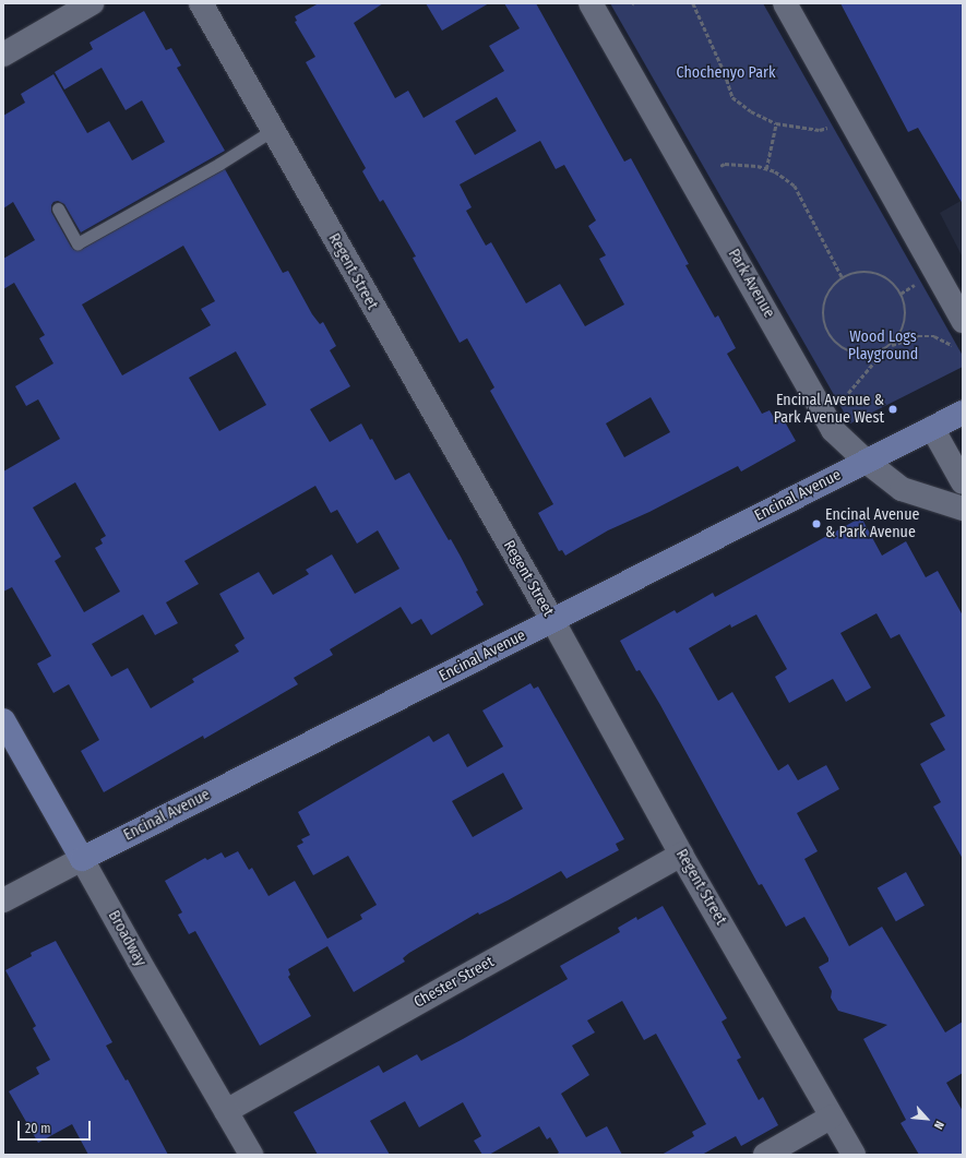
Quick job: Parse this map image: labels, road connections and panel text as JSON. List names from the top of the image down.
{
  "streets": {
    "main road": ["Encinal Avenue", "Broadway"],
    "street": ["Regent Street", "Park Avenue", "Chester Street"]
  },
  "crossings": [
    ["Regent Street", "Encinal Avenue"],
    ["Regent Street", "Chester Street"],
    ["Park Avenue", "Encinal Avenue"],
    ["Encinal Avenue", "Broadway"],
    ["Broadway", "Chester Street"]
  ],
  "parks": ["Chochenyo Park", "Wood Logs Playground"],
  "places": ["Encinal Avenue & Park Avenue West", "Encinal Avenue & Park Avenue"],
  "scale_bar": "20 m",
  "north": "bottom right"
}
